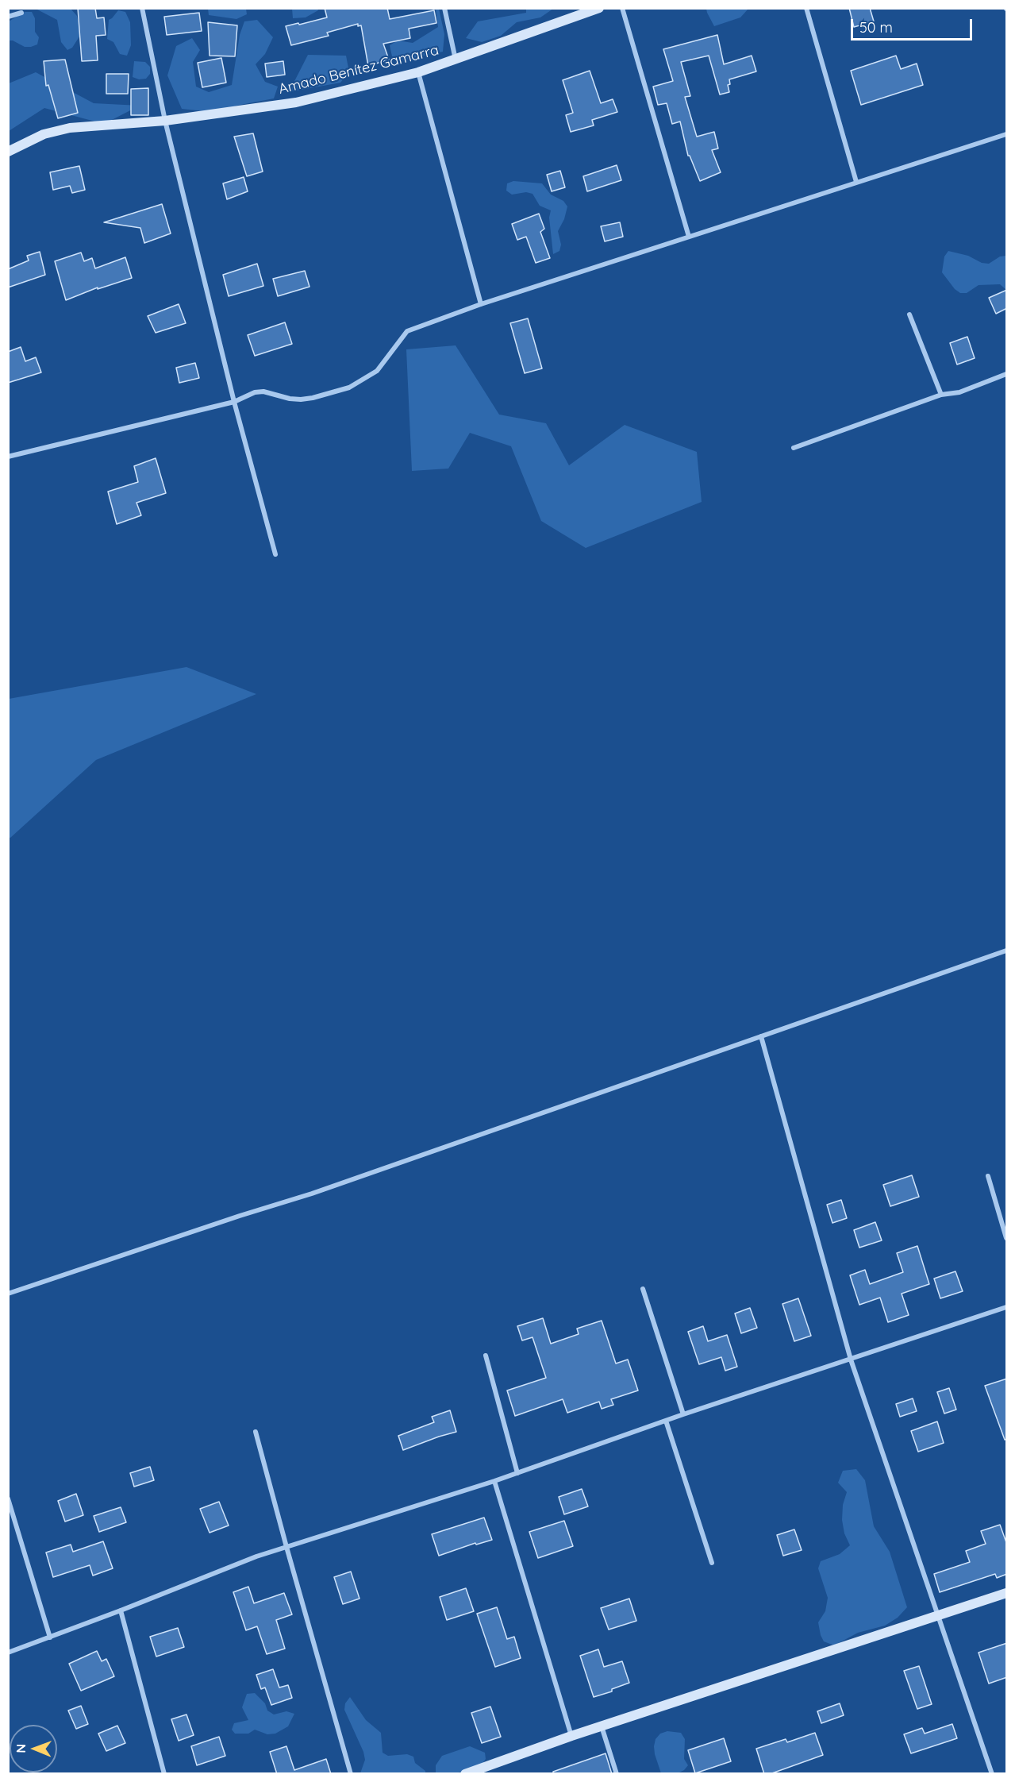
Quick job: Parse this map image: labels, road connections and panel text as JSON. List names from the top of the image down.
{
  "streets": {
    "main road": ["Amado Benítez Gamarra"]
  },
  "scale_bar": "50 m",
  "north": "left"
}
